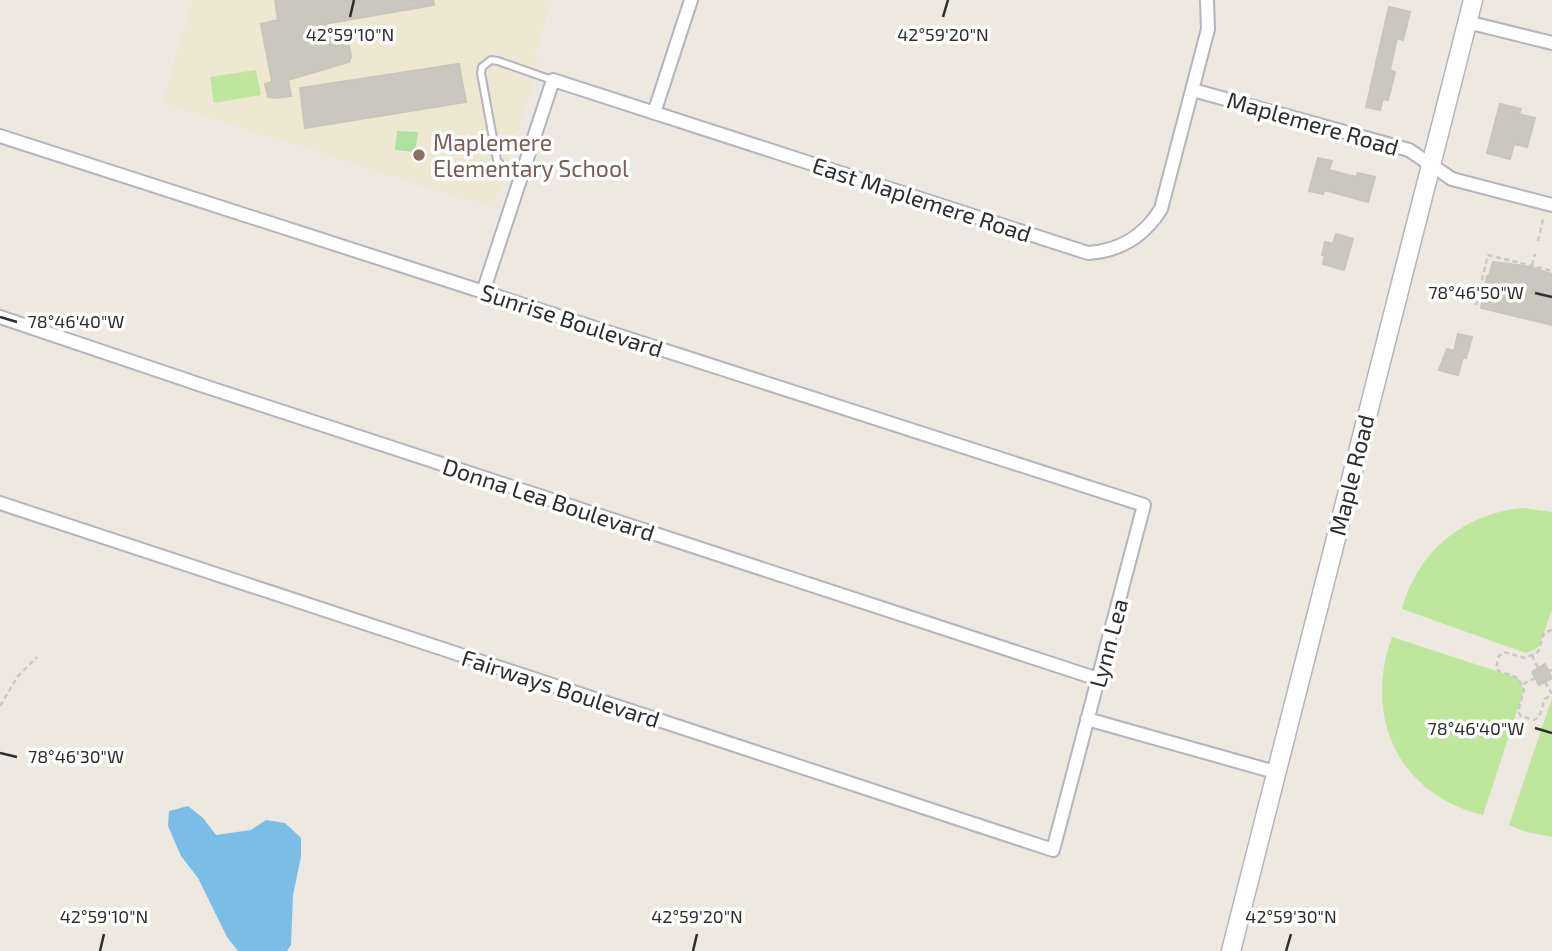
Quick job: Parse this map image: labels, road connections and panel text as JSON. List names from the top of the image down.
{
  "streets": {
    "main road": ["Maple Road"],
    "street": [
      "Maplemere Road",
      "East Maplemere Road",
      "Sunrise Boulevard",
      "Donna Lea Boulevard",
      "Lynn Lea",
      "Fairways Boulevard"
    ]
  },
  "crossings": [
    ["Maplemere Road", "East Maplemere Road"],
    ["Maplemere Road", "Maple Road"],
    ["Sunrise Boulevard", "Lynn Lea"],
    ["Donna Lea Boulevard", "Lynn Lea"],
    ["Lynn Lea", "Fairways Boulevard"]
  ],
  "places": ["Maplemere Elementary School"],
  "coordinates": [
    "42°59'10\"N",
    "42°59'20\"N",
    "78°46'50\"W",
    "78°46'40\"W",
    "78°46'30\"W",
    "42°59'30\"N"
  ]
}
